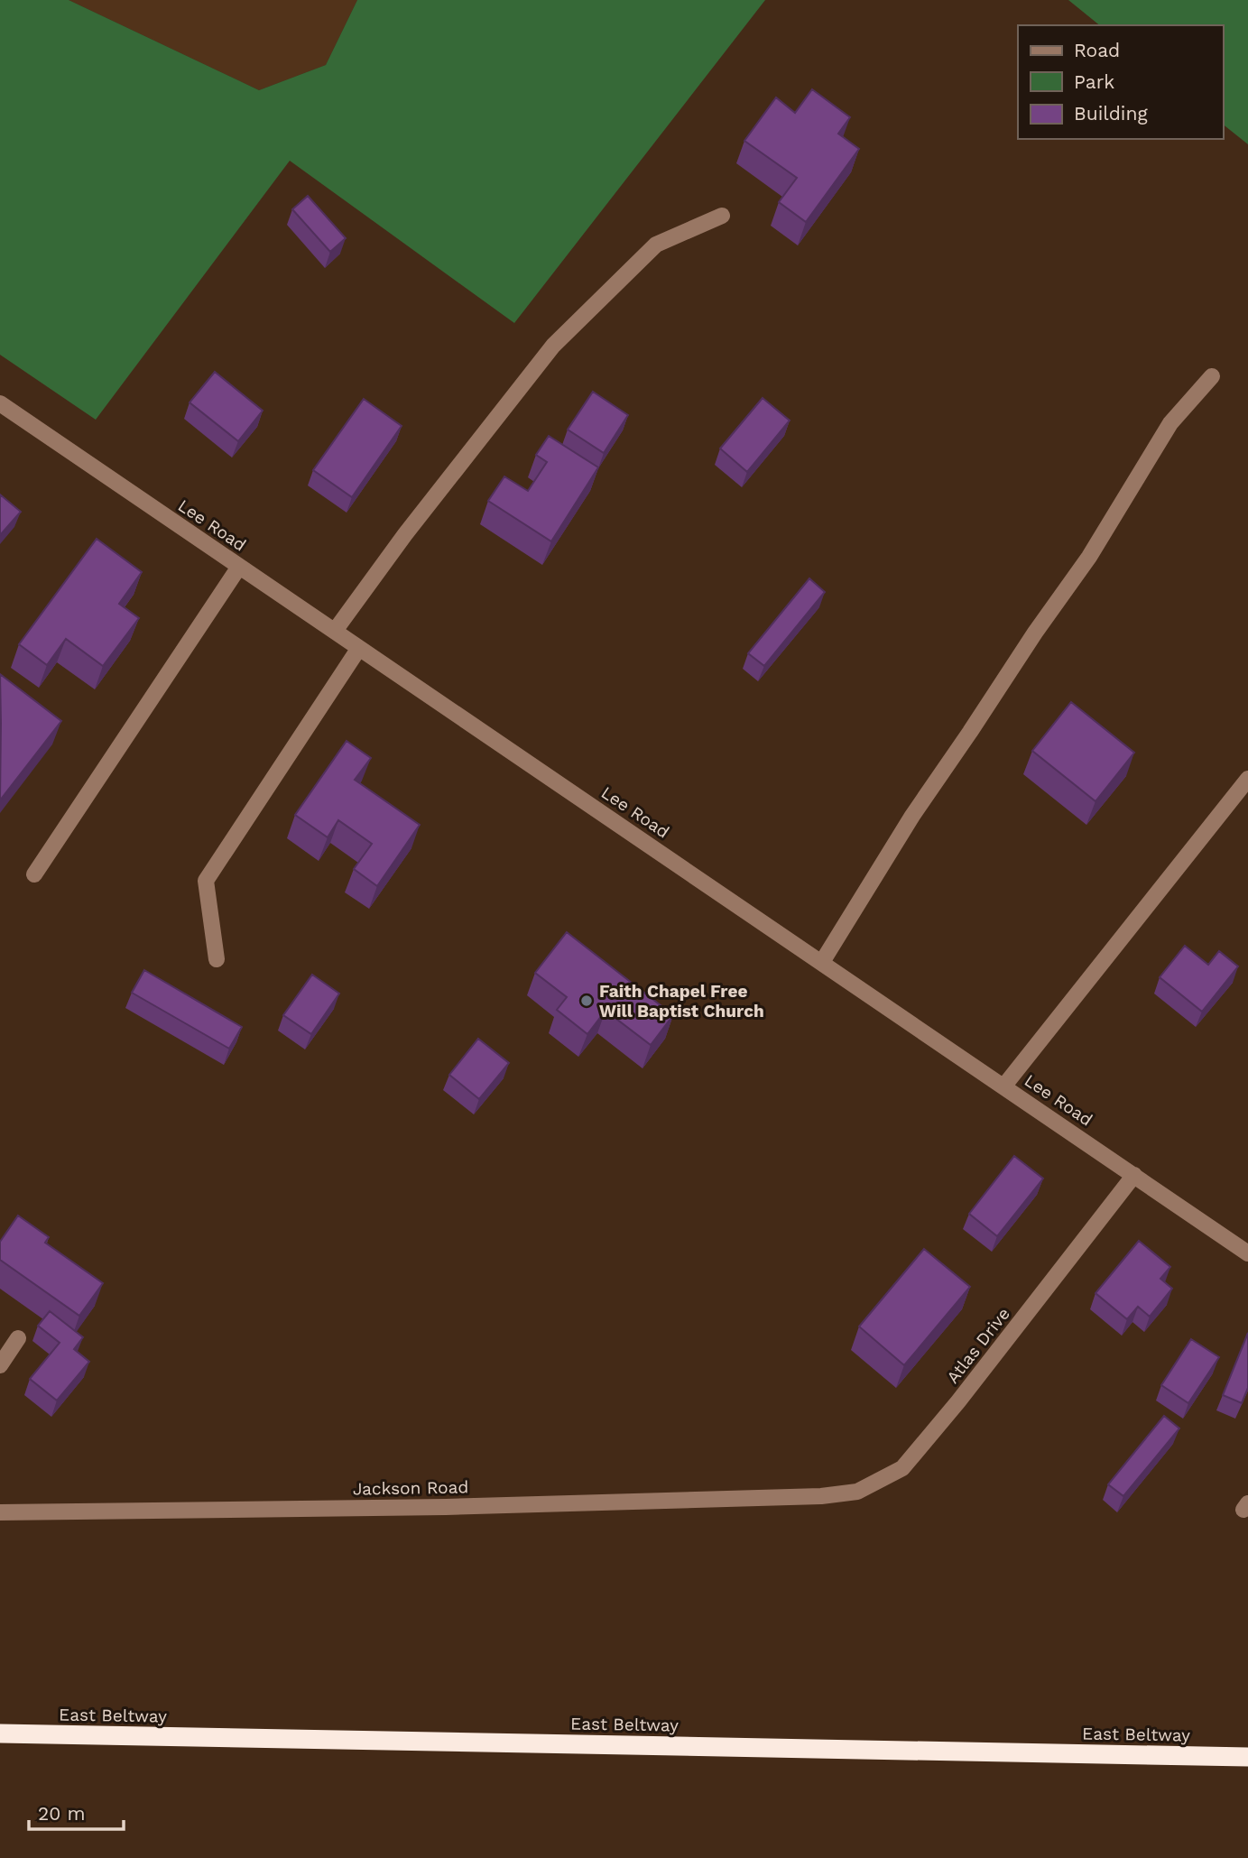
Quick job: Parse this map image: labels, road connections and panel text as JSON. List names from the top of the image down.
{
  "streets": {
    "highway": ["East Beltway"],
    "street": ["Lee Road", "Atlas Drive", "Jackson Road"]
  },
  "crossings": [
    ["Lee Road", "Atlas Drive"],
    ["Atlas Drive", "Jackson Road"]
  ],
  "places": ["Faith Chapel Free Will Baptist Church"],
  "legend": ["Road", "Park", "Building"],
  "scale_bar": "20 m"
}
